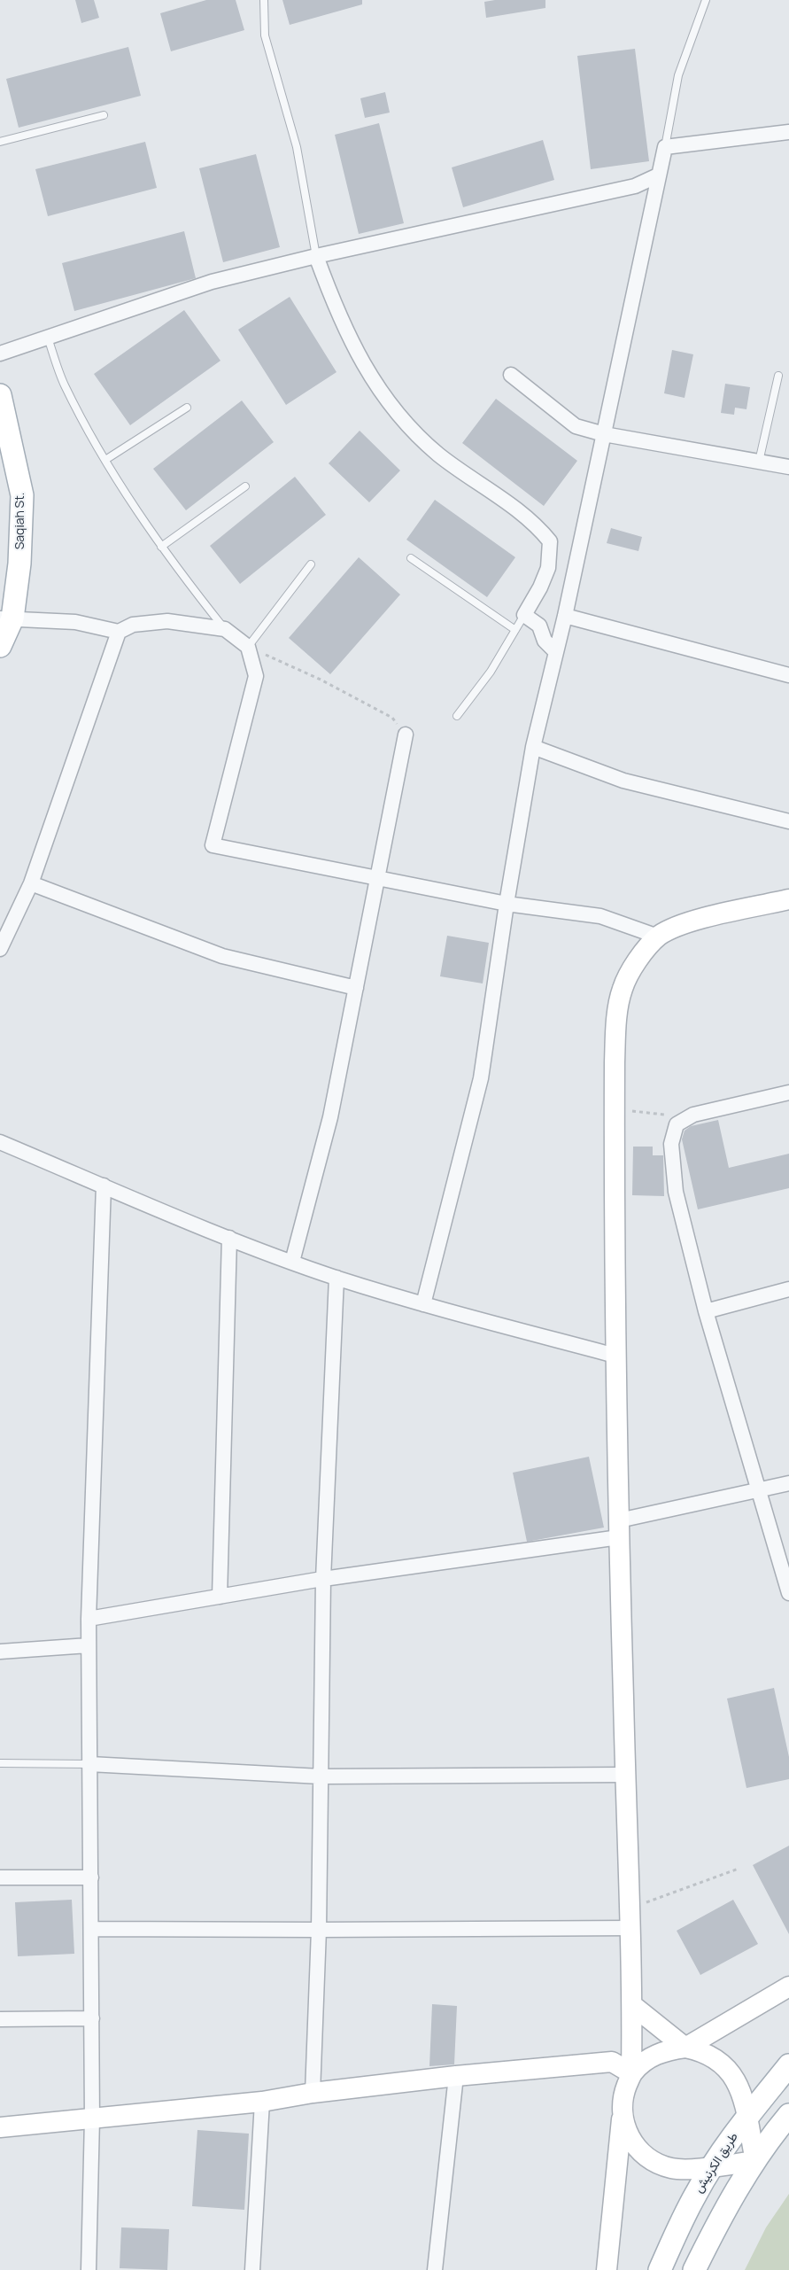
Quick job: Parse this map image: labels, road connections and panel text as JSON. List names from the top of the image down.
{
  "streets": {
    "main road": ["Saqiah St.", "طريق الكرنيش"]
  }
}
